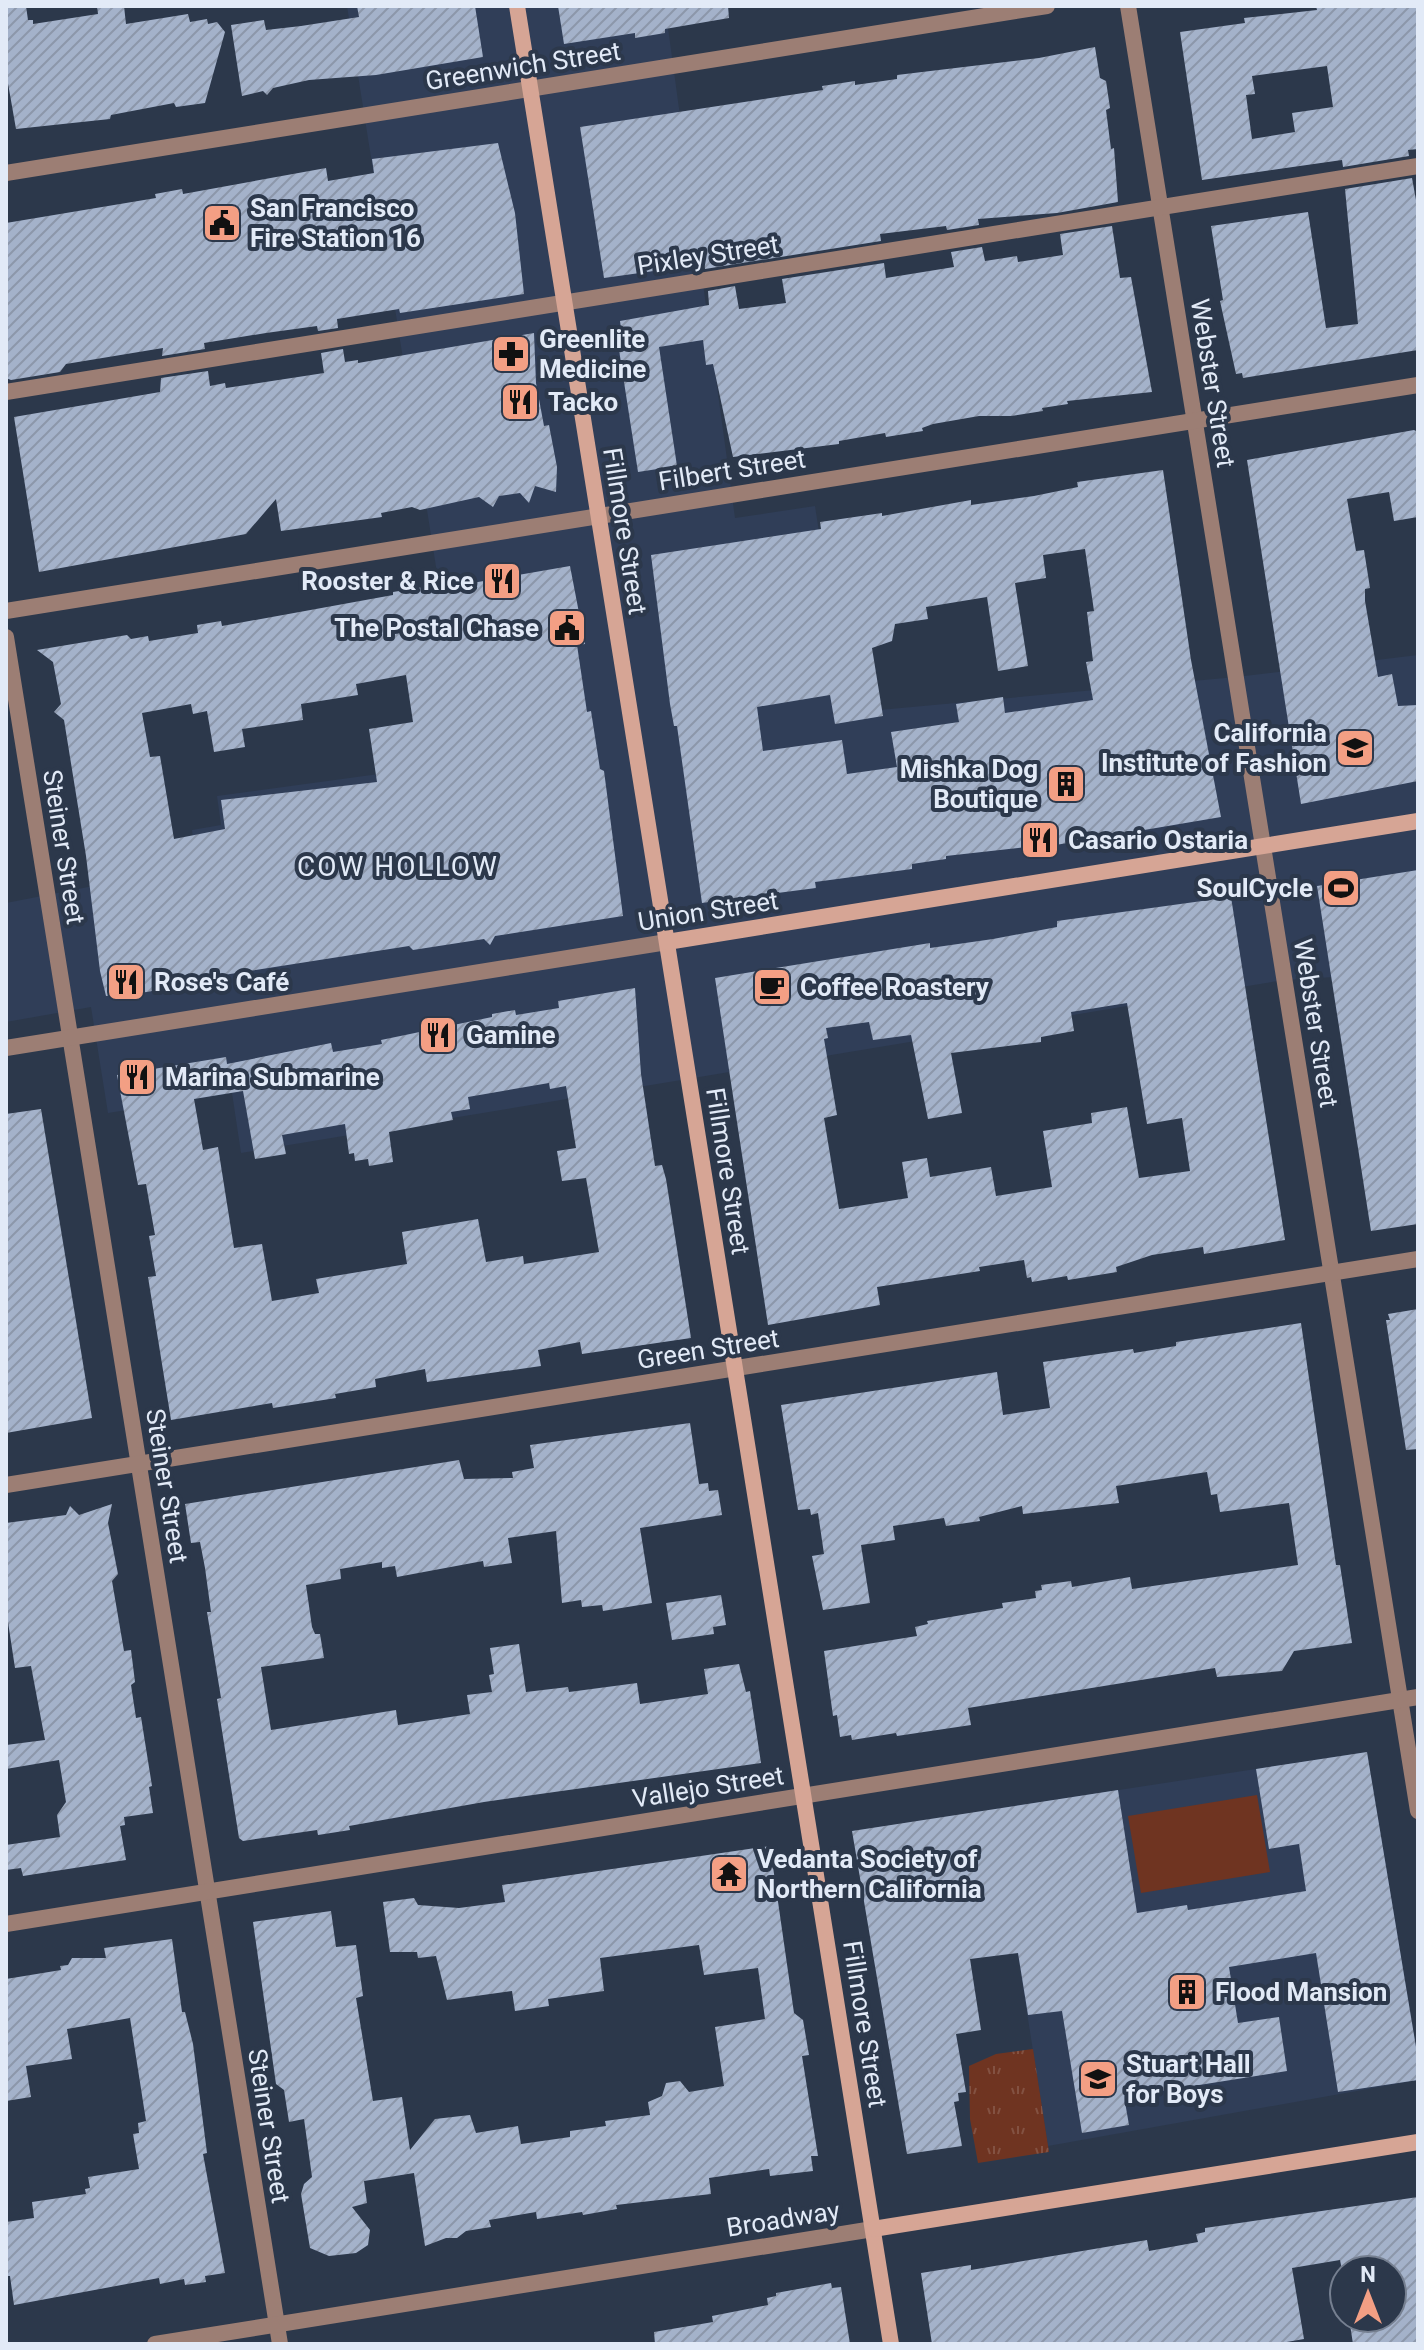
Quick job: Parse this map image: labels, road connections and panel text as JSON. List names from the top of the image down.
{
  "streets": {
    "street": [
      "Greenwich Street",
      "Pixley Street",
      "Webster Street",
      "Filbert Street",
      "Fillmore Street",
      "Steiner Street",
      "Union Street",
      "Green Street",
      "Vallejo Street",
      "Broadway"
    ]
  },
  "crossings": [
    ["Greenwich Street", "Fillmore Street"],
    ["Pixley Street", "Webster Street"],
    ["Pixley Street", "Fillmore Street"],
    ["Webster Street", "Filbert Street"],
    ["Webster Street", "Union Street"],
    ["Webster Street", "Green Street"],
    ["Webster Street", "Vallejo Street"],
    ["Filbert Street", "Fillmore Street"],
    ["Fillmore Street", "Union Street"],
    ["Fillmore Street", "Green Street"],
    ["Fillmore Street", "Vallejo Street"],
    ["Fillmore Street", "Broadway"],
    ["Steiner Street", "Union Street"],
    ["Steiner Street", "Green Street"],
    ["Steiner Street", "Vallejo Street"],
    ["Steiner Street", "Broadway"]
  ],
  "districts": ["COW HOLLOW"],
  "places": {
    "public building": ["San Francisco Fire Station 16", "The Postal Chase"],
    "pharmacy": ["Greenlite Medicine"],
    "restaurant": [
      "Tacko",
      "Rooster & Rice",
      "Casario Ostaria",
      "Rose's Café",
      "Gamine",
      "Marina Submarine"
    ],
    "school or university": ["California Institute of Fashion", "Stuart Hall for Boys"],
    "building": ["Mishka Dog Boutique", "Flood Mansion"],
    "sports": ["SoulCycle"],
    "cafe": ["Coffee Roastery"],
    "temple": ["Vedanta Society of Northern California"]
  },
  "north": "top"
}
